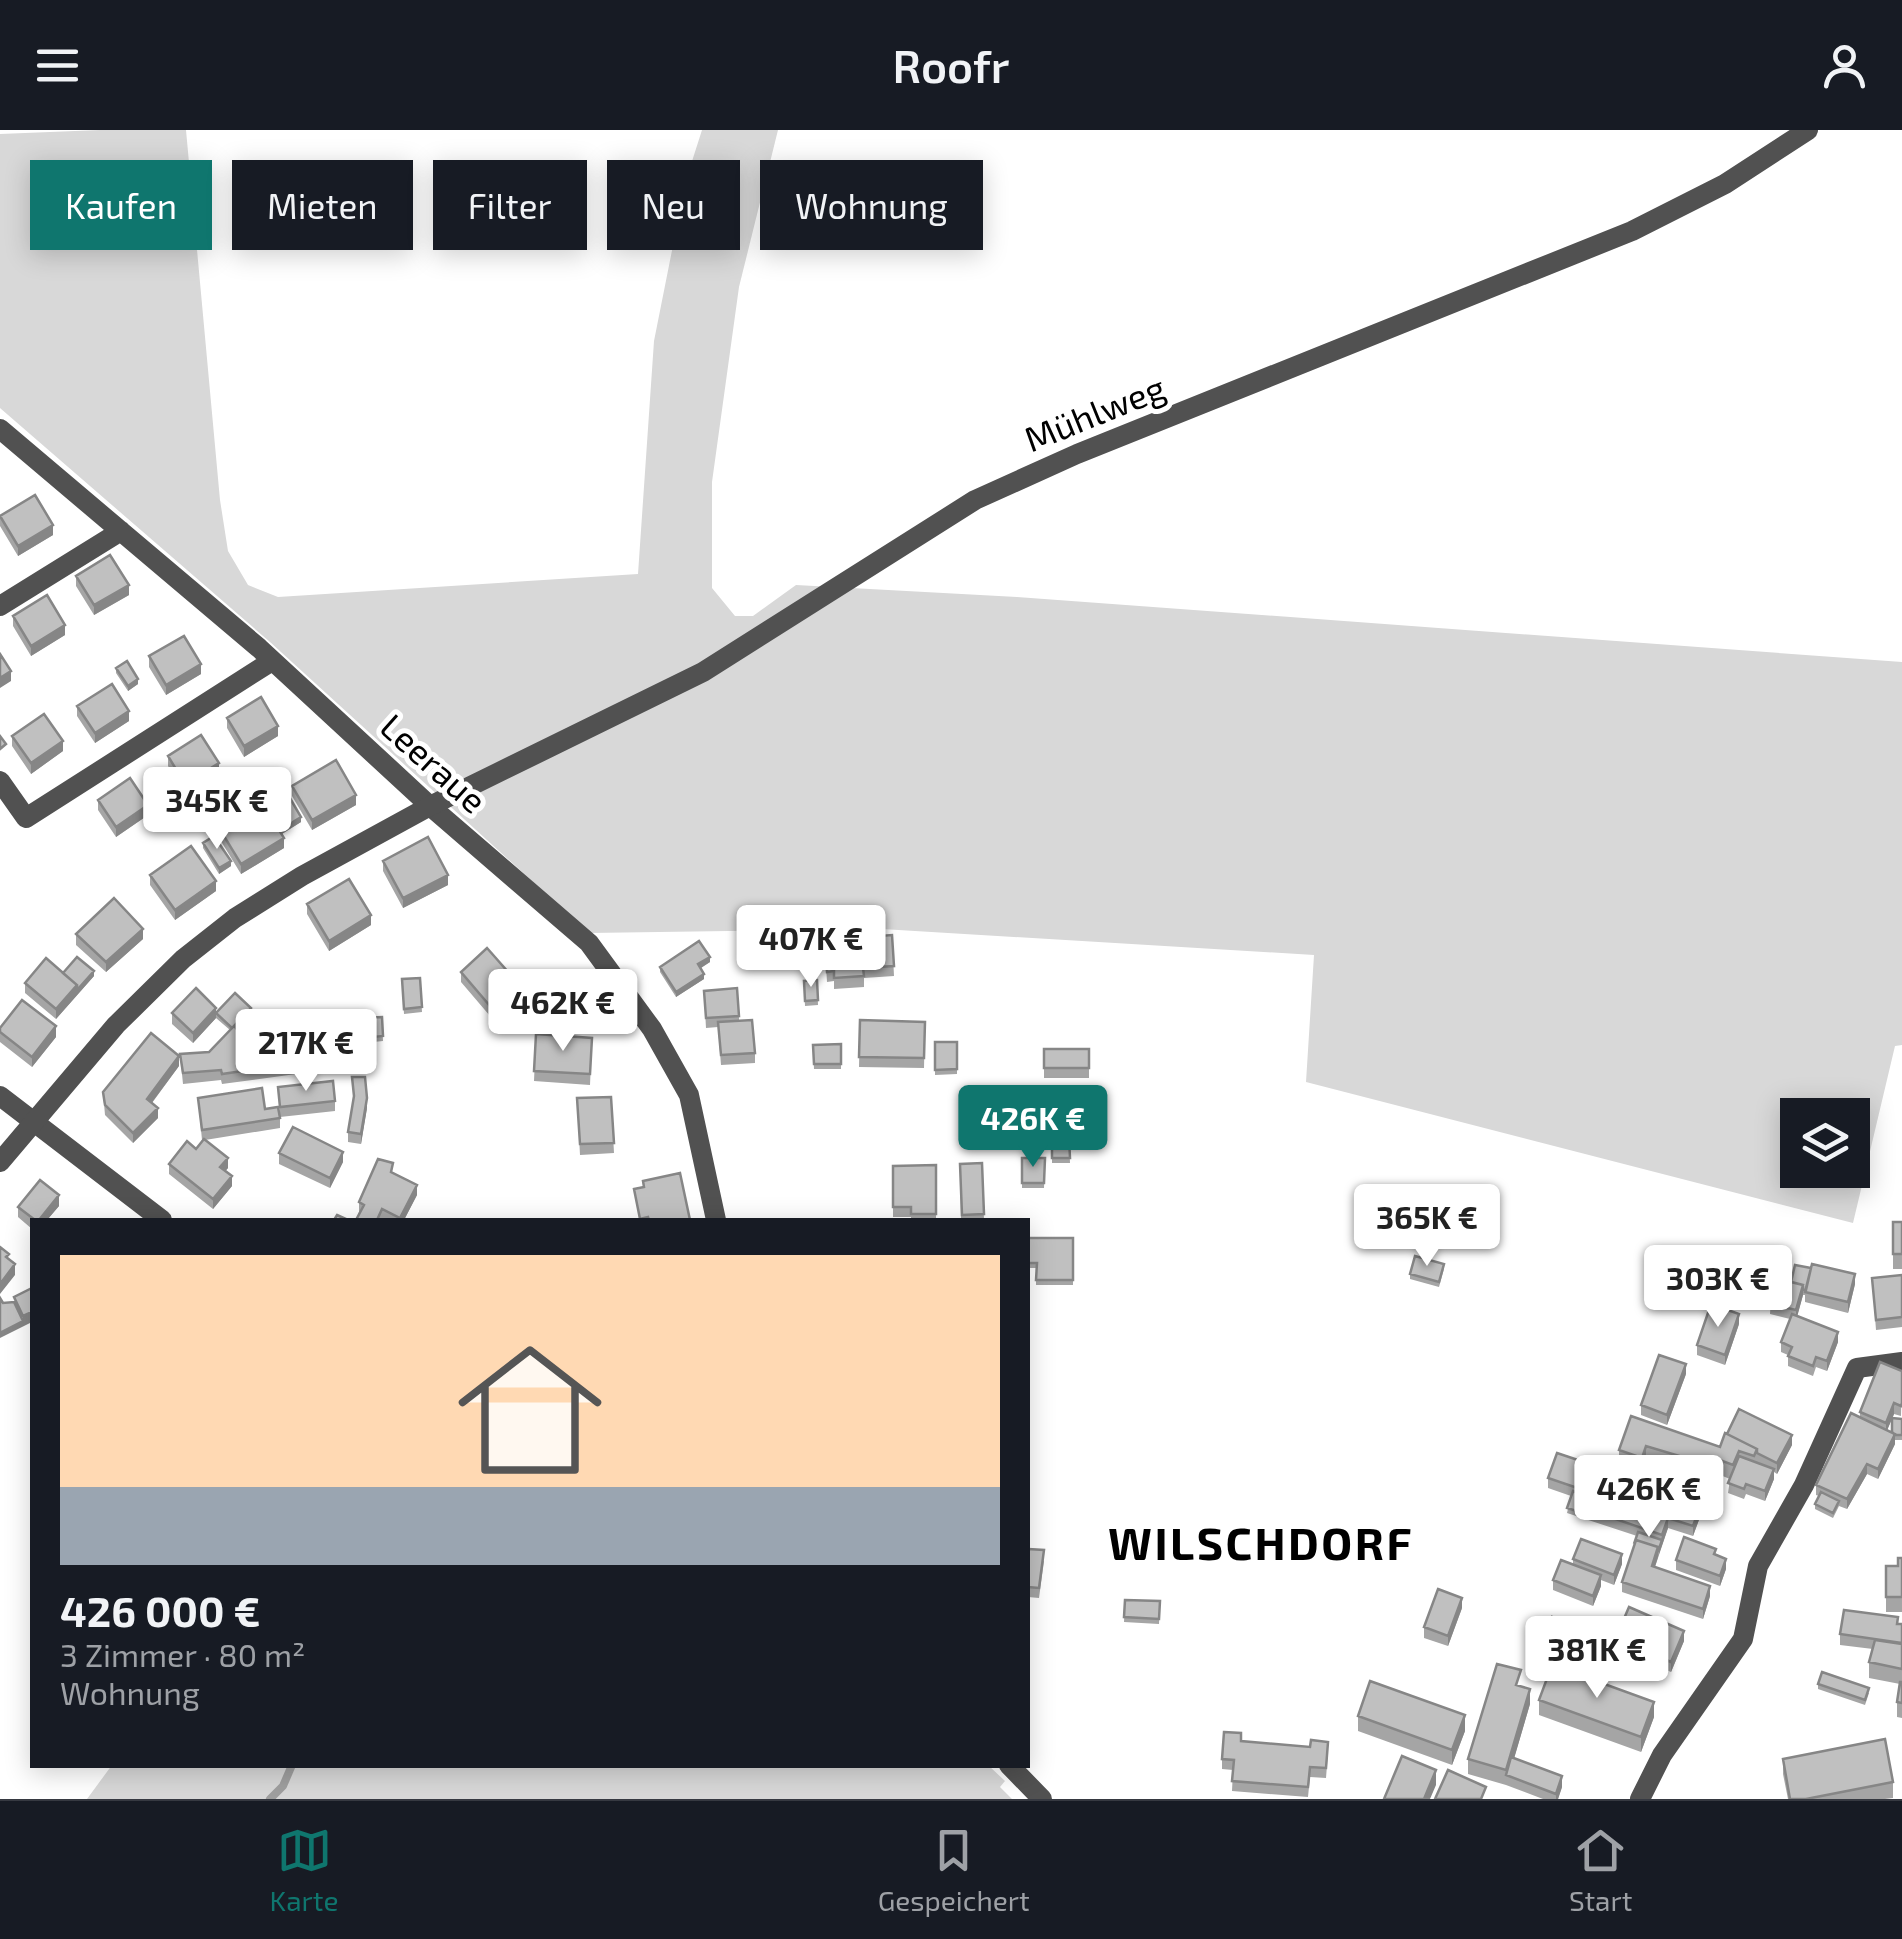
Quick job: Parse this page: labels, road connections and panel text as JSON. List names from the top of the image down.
{
  "streets": {
    "street": ["Mühlweg", "Leeraue"]
  },
  "crossings": [
    ["Mühlweg", "Leeraue"]
  ],
  "districts": ["WILSCHDORF"],
  "page": {
    "header": "Roofr",
    "chip": [
      "Kaufen",
      "Mieten",
      "Filter",
      "Neu",
      "Wohnung"
    ],
    "price": [
      "345K €",
      "407K €",
      "462K €",
      "217K €",
      "426K €",
      "365K €",
      "303K €",
      "426K €",
      "381K €"
    ],
    "list": [
      {
        "name": "426 000 €",
        "note": "3 Zimmer · 80 m² · Wohnung"
      }
    ],
    "tabs": ["Karte", "Gespeichert", "Start"]
  }
}
